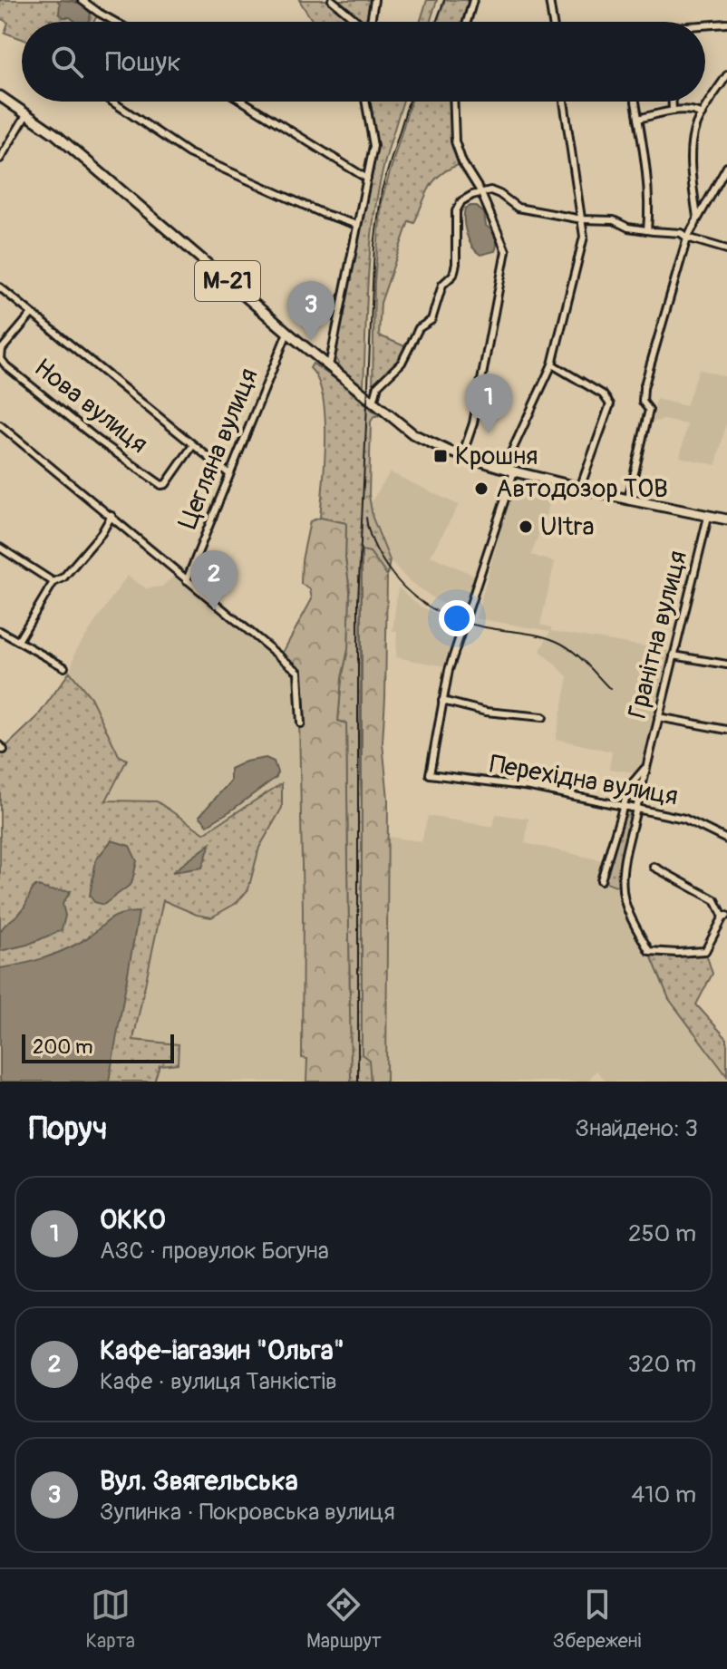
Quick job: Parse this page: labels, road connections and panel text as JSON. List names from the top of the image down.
{
  "streets": {
    "highway": ["М-21"],
    "street": [
      "Нова вулиця",
      "Цегляна вулиця",
      "Гранітна вулиця",
      "Перехідна вулиця"
    ]
  },
  "crossings": [
    ["М-21", "Цегляна вулиця"],
    ["М-21", "Гранітна вулиця"],
    ["Гранітна вулиця", "Перехідна вулиця"]
  ],
  "places": {
    "transit": ["Крошня"],
    "other": ["Автодозор ТОВ", "Ultra"]
  },
  "scale_bar": "200 m",
  "page": {
    "search": "Пошук",
    "pins": ["3", "1", "2"],
    "scale": "200 m",
    "heading": ["Поруч", "Знайдено: 3"],
    "list": [
      {
        "mark": "1",
        "name": "ОККО",
        "note": "АЗС · провулок Богуна",
        "value": "250 m"
      },
      {
        "mark": "2",
        "name": "Кафе-іагазин \"Ольга\"",
        "note": "Кафе · вулиця Танкістів",
        "value": "320 m"
      },
      {
        "mark": "3",
        "name": "Вул. Звягельська",
        "note": "Зупинка · Покровська вулиця",
        "value": "410 m"
      }
    ],
    "nav": ["Карта", "Маршрут", "Збережені"]
  }
}
